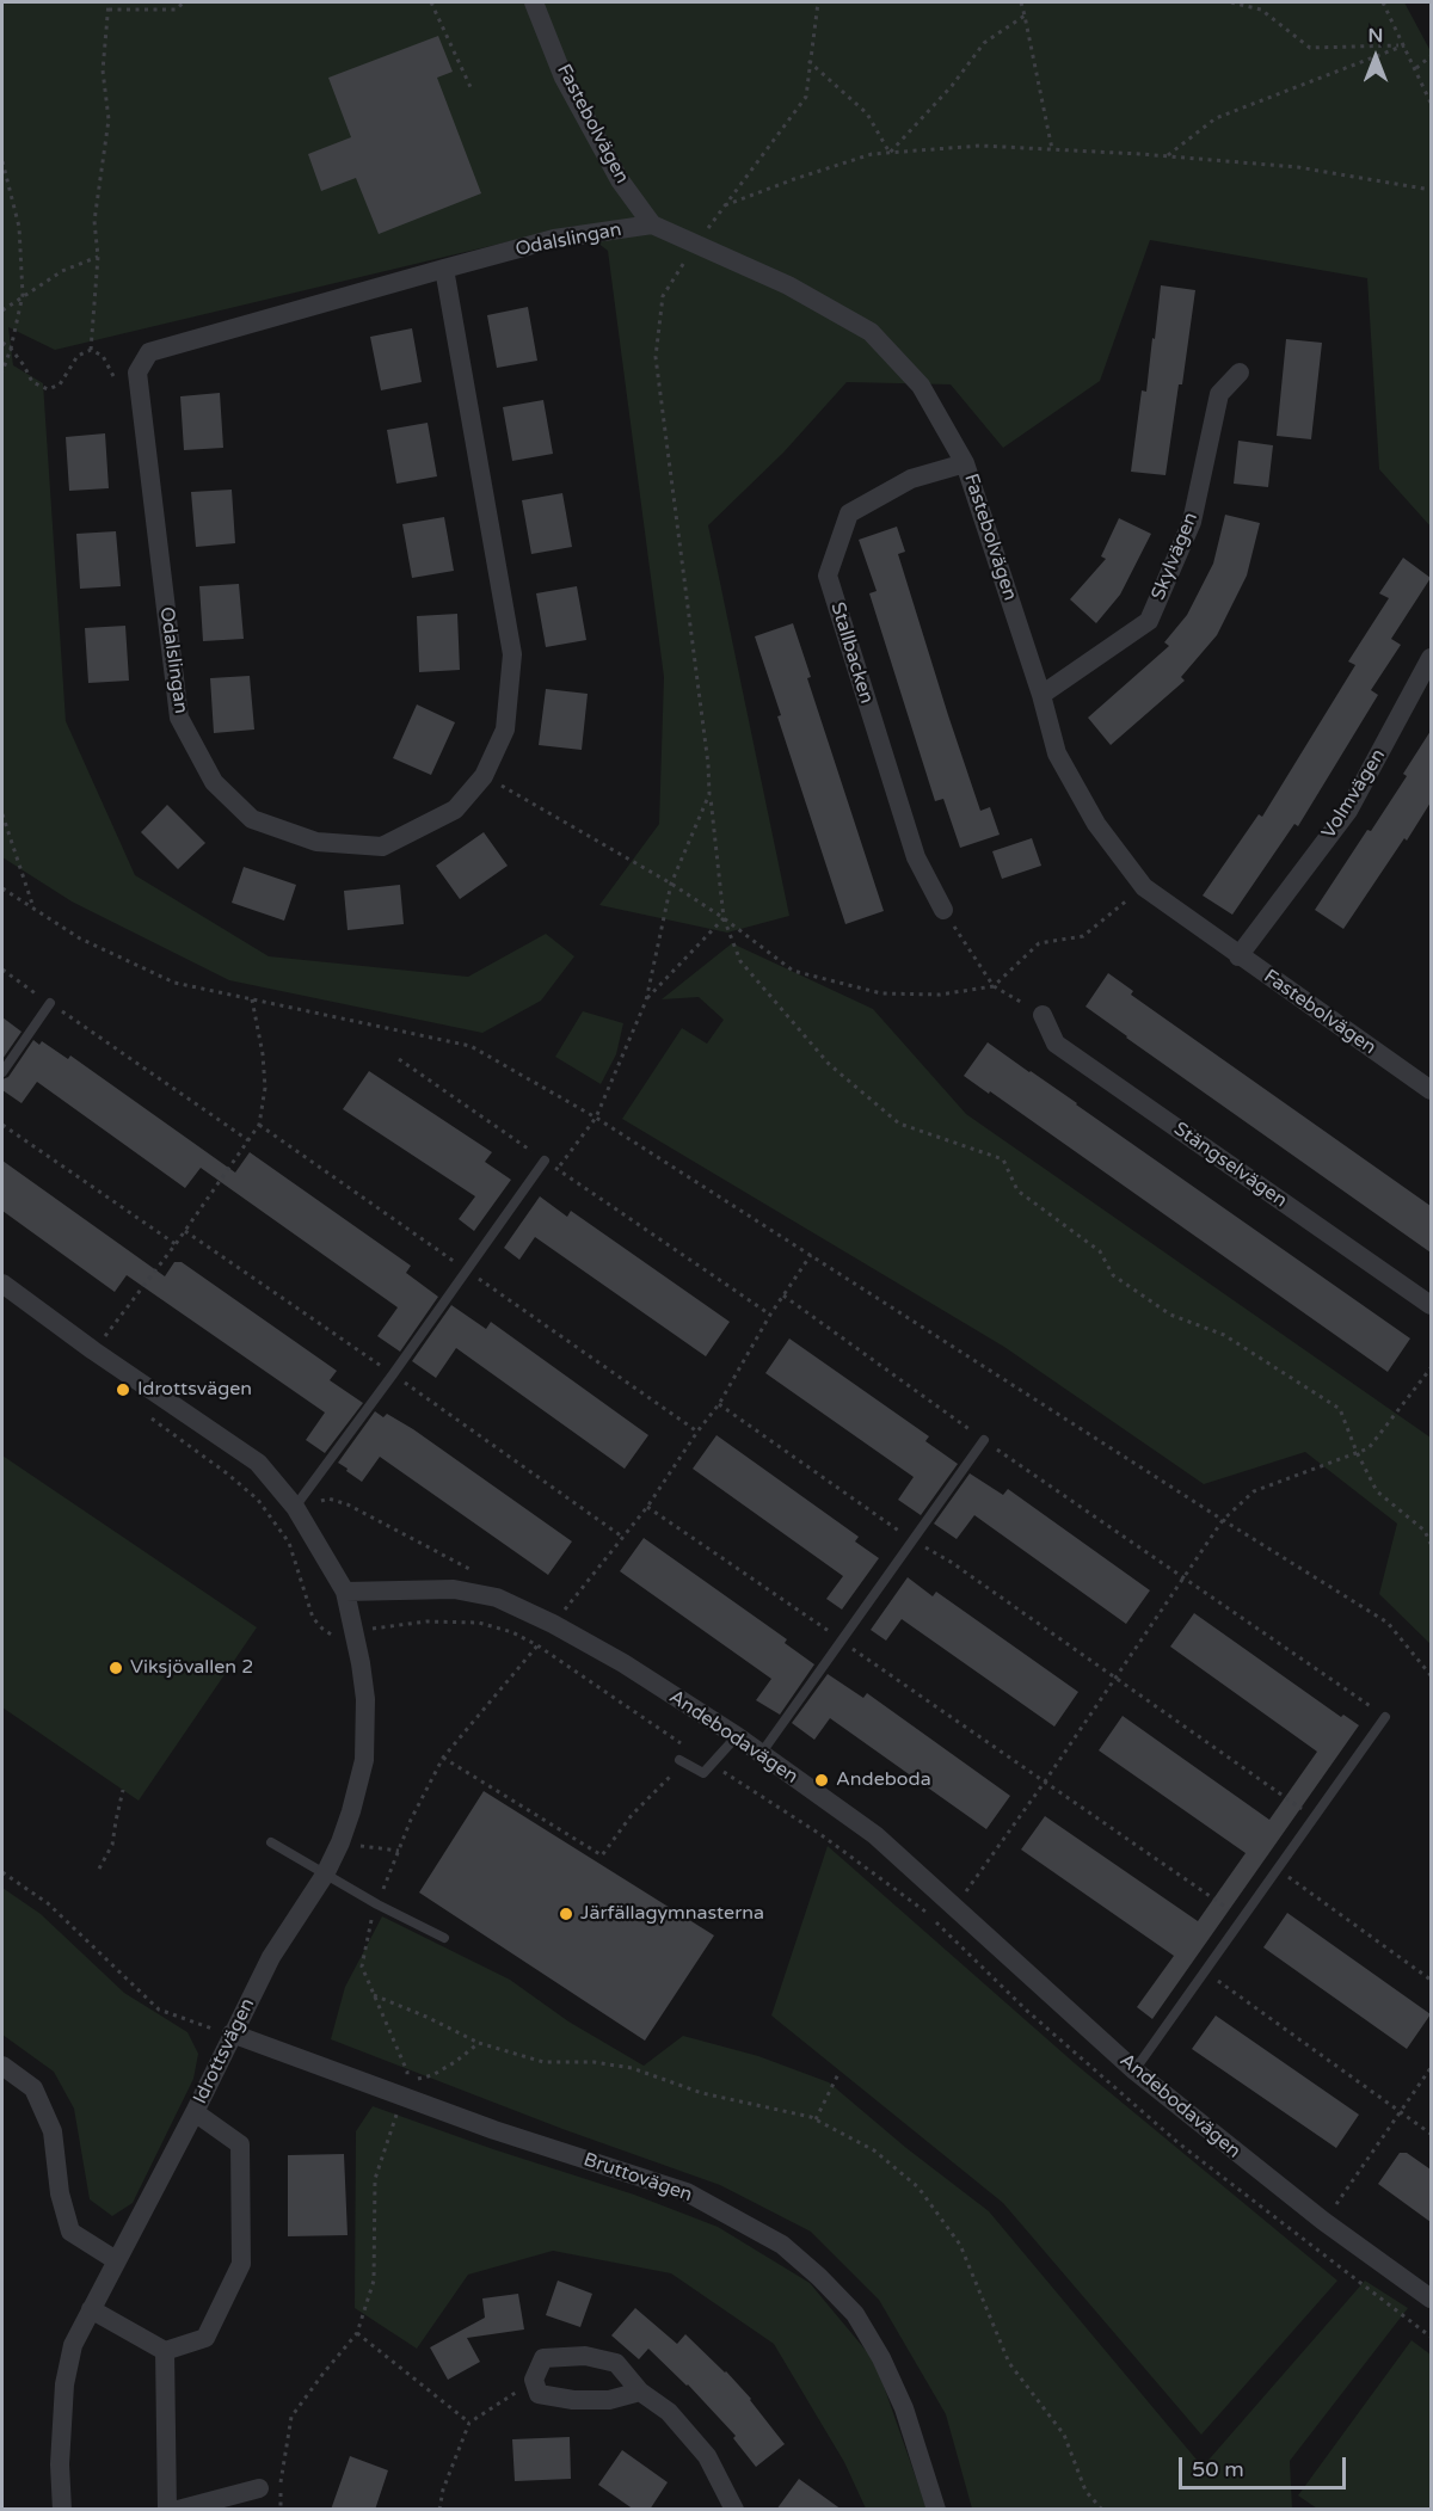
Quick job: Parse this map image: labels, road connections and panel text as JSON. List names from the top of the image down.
{
  "streets": {
    "street": [
      "Fastebolvägen",
      "Odalslingan",
      "Skylvägen",
      "Stallbacken",
      "Volmvägen",
      "Stängselvägen",
      "Andebodavägen",
      "Idrottsvägen",
      "Bruttovägen"
    ]
  },
  "crossings": [
    ["Fastebolvägen", "Odalslingan"],
    ["Fastebolvägen", "Skylvägen"],
    ["Fastebolvägen", "Stallbacken"],
    ["Fastebolvägen", "Volmvägen"],
    ["Andebodavägen", "Idrottsvägen"],
    ["Idrottsvägen", "Bruttovägen"]
  ],
  "places": [
    "Idrottsvägen",
    "Viksjövallen 2",
    "Andeboda",
    "Järfällagymnasterna"
  ],
  "scale_bar": "50 m",
  "north": "top"
}
